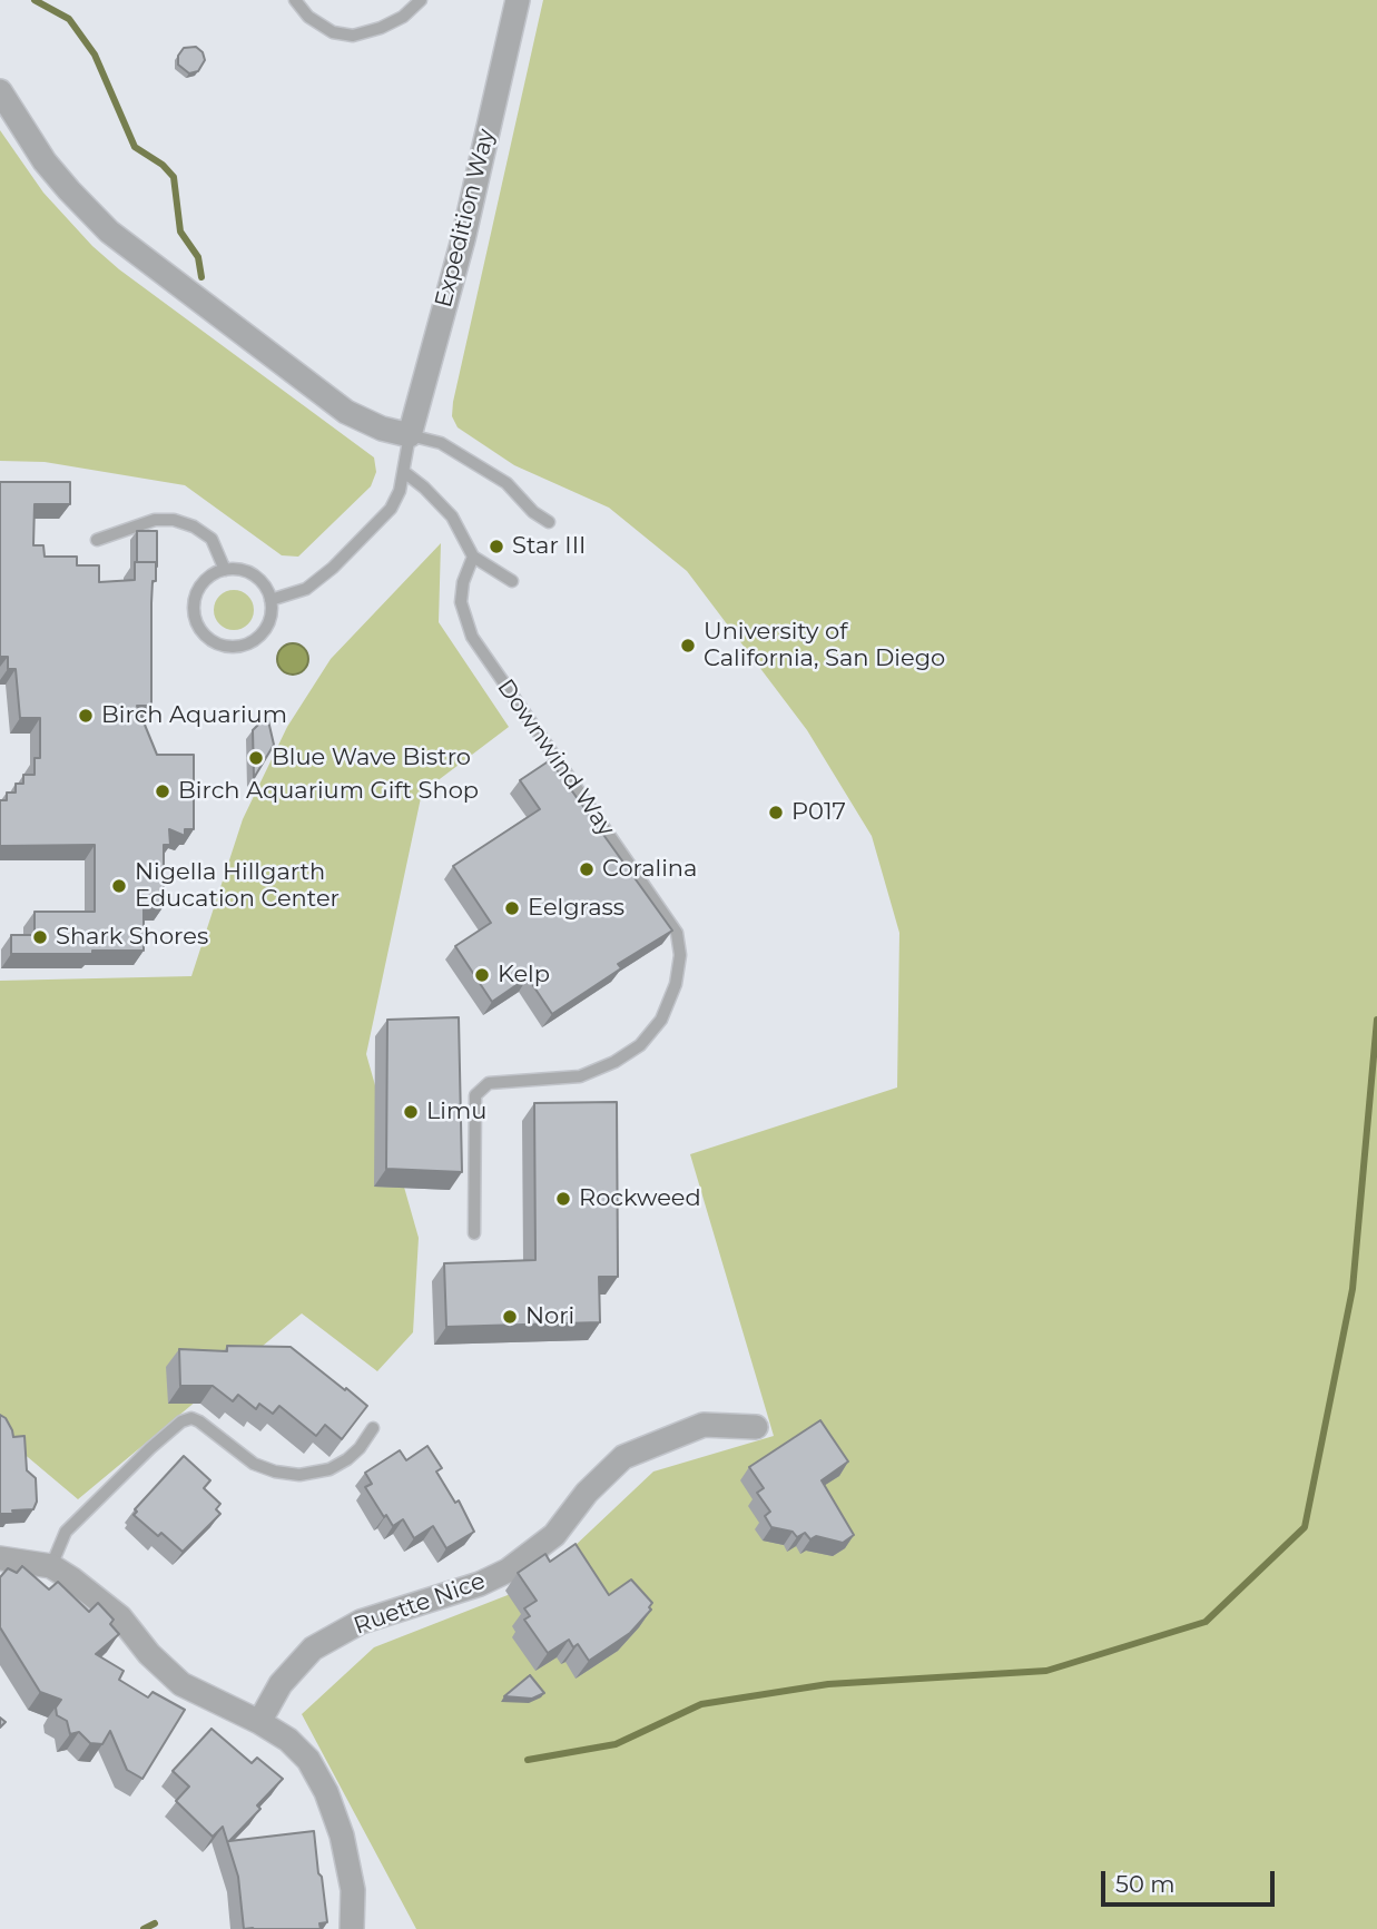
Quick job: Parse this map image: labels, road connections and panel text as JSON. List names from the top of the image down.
{
  "streets": {
    "street": ["Expedition Way", "Ruette Nice"],
    "lane": ["Downwind Way"]
  },
  "places": [
    "Star III",
    "University of California, San Diego",
    "Birch Aquarium",
    "Blue Wave Bistro",
    "Birch Aquarium Gift Shop",
    "P017",
    "Coralina",
    "Nigella Hillgarth Education Center",
    "Eelgrass",
    "Shark Shores",
    "Kelp",
    "Limu",
    "Rockweed",
    "Nori"
  ],
  "scale_bar": "50 m"
}
